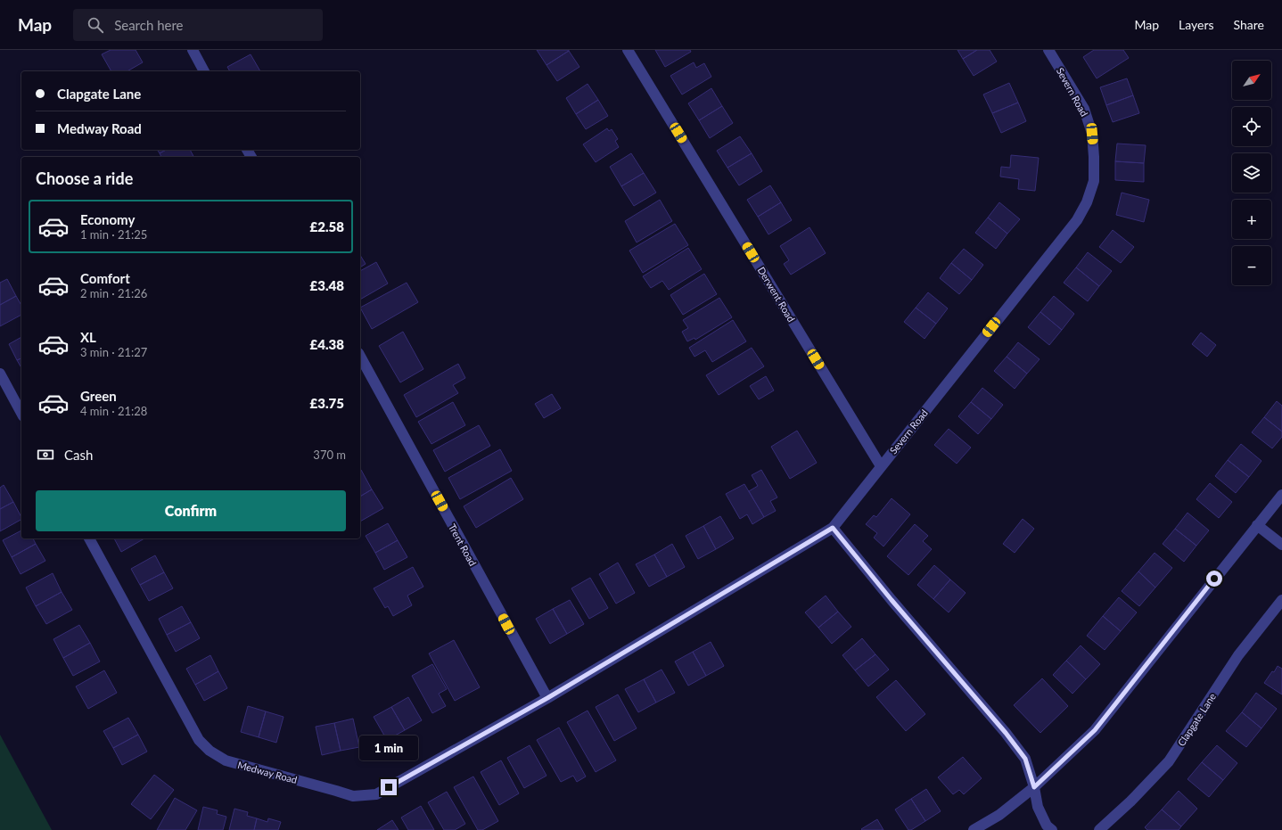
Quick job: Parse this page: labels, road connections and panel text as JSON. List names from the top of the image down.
{
  "streets": {
    "street": [
      "Severn Road",
      "Derwent Road",
      "Trent Road",
      "Clapgate Lane",
      "Medway Road"
    ]
  },
  "crossings": [
    ["Severn Road", "Derwent Road"],
    ["Severn Road", "Trent Road"],
    ["Severn Road", "Medway Road"],
    ["Trent Road", "Medway Road"]
  ],
  "north": "top right",
  "page": {
    "header": "Map",
    "search": "Search here",
    "nav": ["Map", "Layers", "Share"],
    "map_buttons": ["+", "−"],
    "banner": ["Clapgate Lane", "Medway Road"],
    "heading": "Choose a ride",
    "list": [
      {
        "name": "Economy",
        "note": "1 min · 21:25",
        "value": "£2.58"
      },
      {
        "name": "Comfort",
        "note": "2 min · 21:26",
        "value": "£3.48"
      },
      {
        "name": "XL",
        "note": "3 min · 21:27",
        "value": "£4.38"
      },
      {
        "name": "Green",
        "note": "4 min · 21:28",
        "value": "£3.75"
      }
    ],
    "pay": ["Cash", "370 m"],
    "buttons": "Confirm",
    "bubble": "1 min"
  }
}
